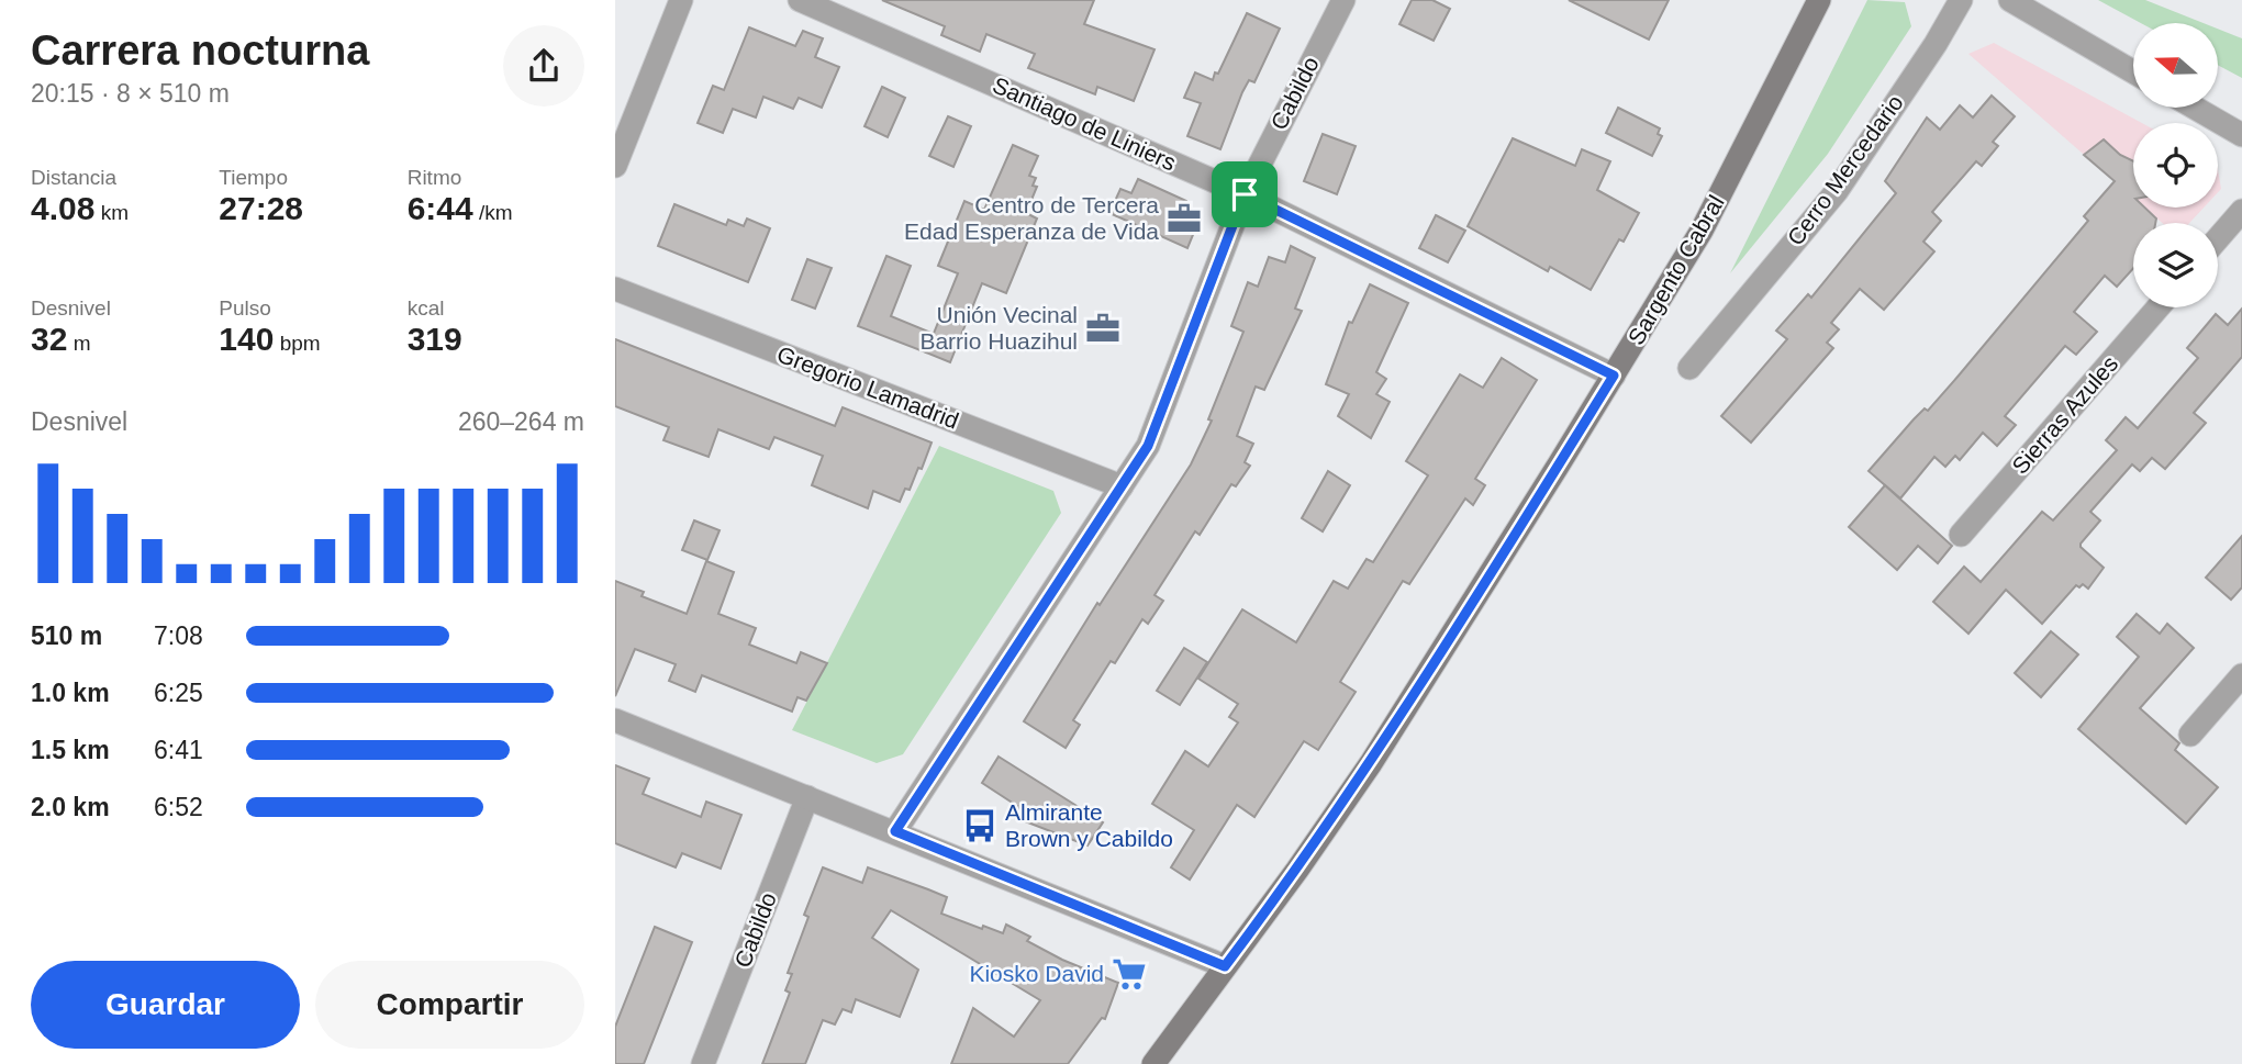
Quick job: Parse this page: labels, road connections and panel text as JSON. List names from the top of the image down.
{
  "streets": {
    "main road": ["Sargento Cabral"],
    "street": [
      "Cabildo",
      "Santiago de Liniers",
      "Cerro Mercedario",
      "Gregorio Lamadrid",
      "Sierras Azules"
    ]
  },
  "crossings": [
    ["Cabildo", "Santiago de Liniers"],
    ["Cabildo", "Gregorio Lamadrid"],
    ["Santiago de Liniers", "Sargento Cabral"]
  ],
  "places": {
    "office": ["Centro de Tercera Edad Esperanza de Vida", "Unión Vecinal Barrio Huazihul"],
    "bus stop": ["Almirante Brown y Cabildo"],
    "supermarket": ["Kiosko David"]
  },
  "north": "left",
  "page": {
    "heading": ["Carrera nocturna", "20:15 · 8 × 510 m"],
    "stats": [
      ["Distancia", "4.08 km"],
      ["Tiempo", "27:28"],
      ["Ritmo", "6:44 /km"],
      ["Desnivel", "32 m"],
      ["Pulso", "140 bpm"],
      ["kcal", "319"]
    ],
    "chart": ["Desnivel", "260–264 m"],
    "list": [
      {
        "name": "510 m",
        "note": "7:08"
      },
      {
        "name": "1.0 km",
        "note": "6:25"
      },
      {
        "name": "1.5 km",
        "note": "6:41"
      },
      {
        "name": "2.0 km",
        "note": "6:52"
      }
    ],
    "buttons": ["Guardar", "Compartir"]
  }
}
